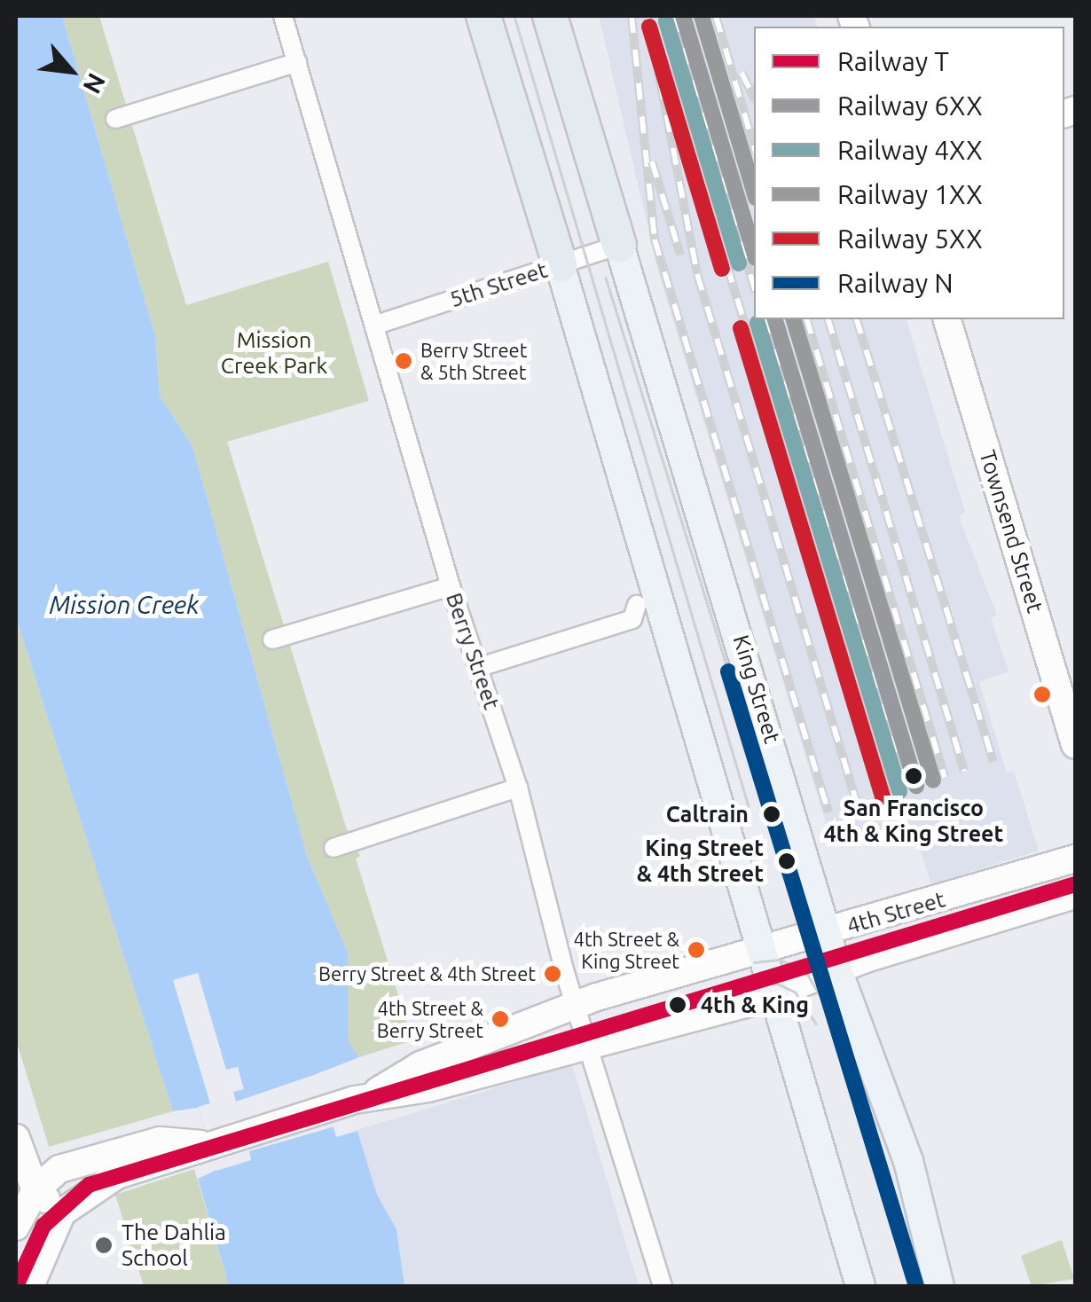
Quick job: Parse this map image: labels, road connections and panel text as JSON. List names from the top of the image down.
{
  "streets": {
    "main road": ["Townsend Street", "King Street", "4th Street"],
    "street": ["5th Street", "Berry Street"]
  },
  "crossings": [
    ["5th Street", "Berry Street"],
    ["5th Street", "King Street"],
    ["Berry Street", "4th Street"],
    ["King Street", "4th Street"]
  ],
  "water": ["Mission Creek"],
  "parks": ["Mission Creek Park"],
  "places": [
    "Berry Street & 5th Street",
    "San Francisco 4th & King Street",
    "Caltrain",
    "King Street & 4th Street",
    "4th Street & King Street",
    "Berry Street & 4th Street",
    "4th & King",
    "4th Street & Berry Street",
    "The Dahlia School"
  ],
  "lines": [
    "rail line 6XX",
    "rail line 1XX",
    "rail line 4XX",
    "rail line 5XX",
    "rail line N",
    "rail line T"
  ],
  "legend": [
    "Railway T",
    "Railway 6XX",
    "Railway 4XX",
    "Railway 1XX",
    "Railway 5XX",
    "Railway N"
  ],
  "north": "bottom right"
}
